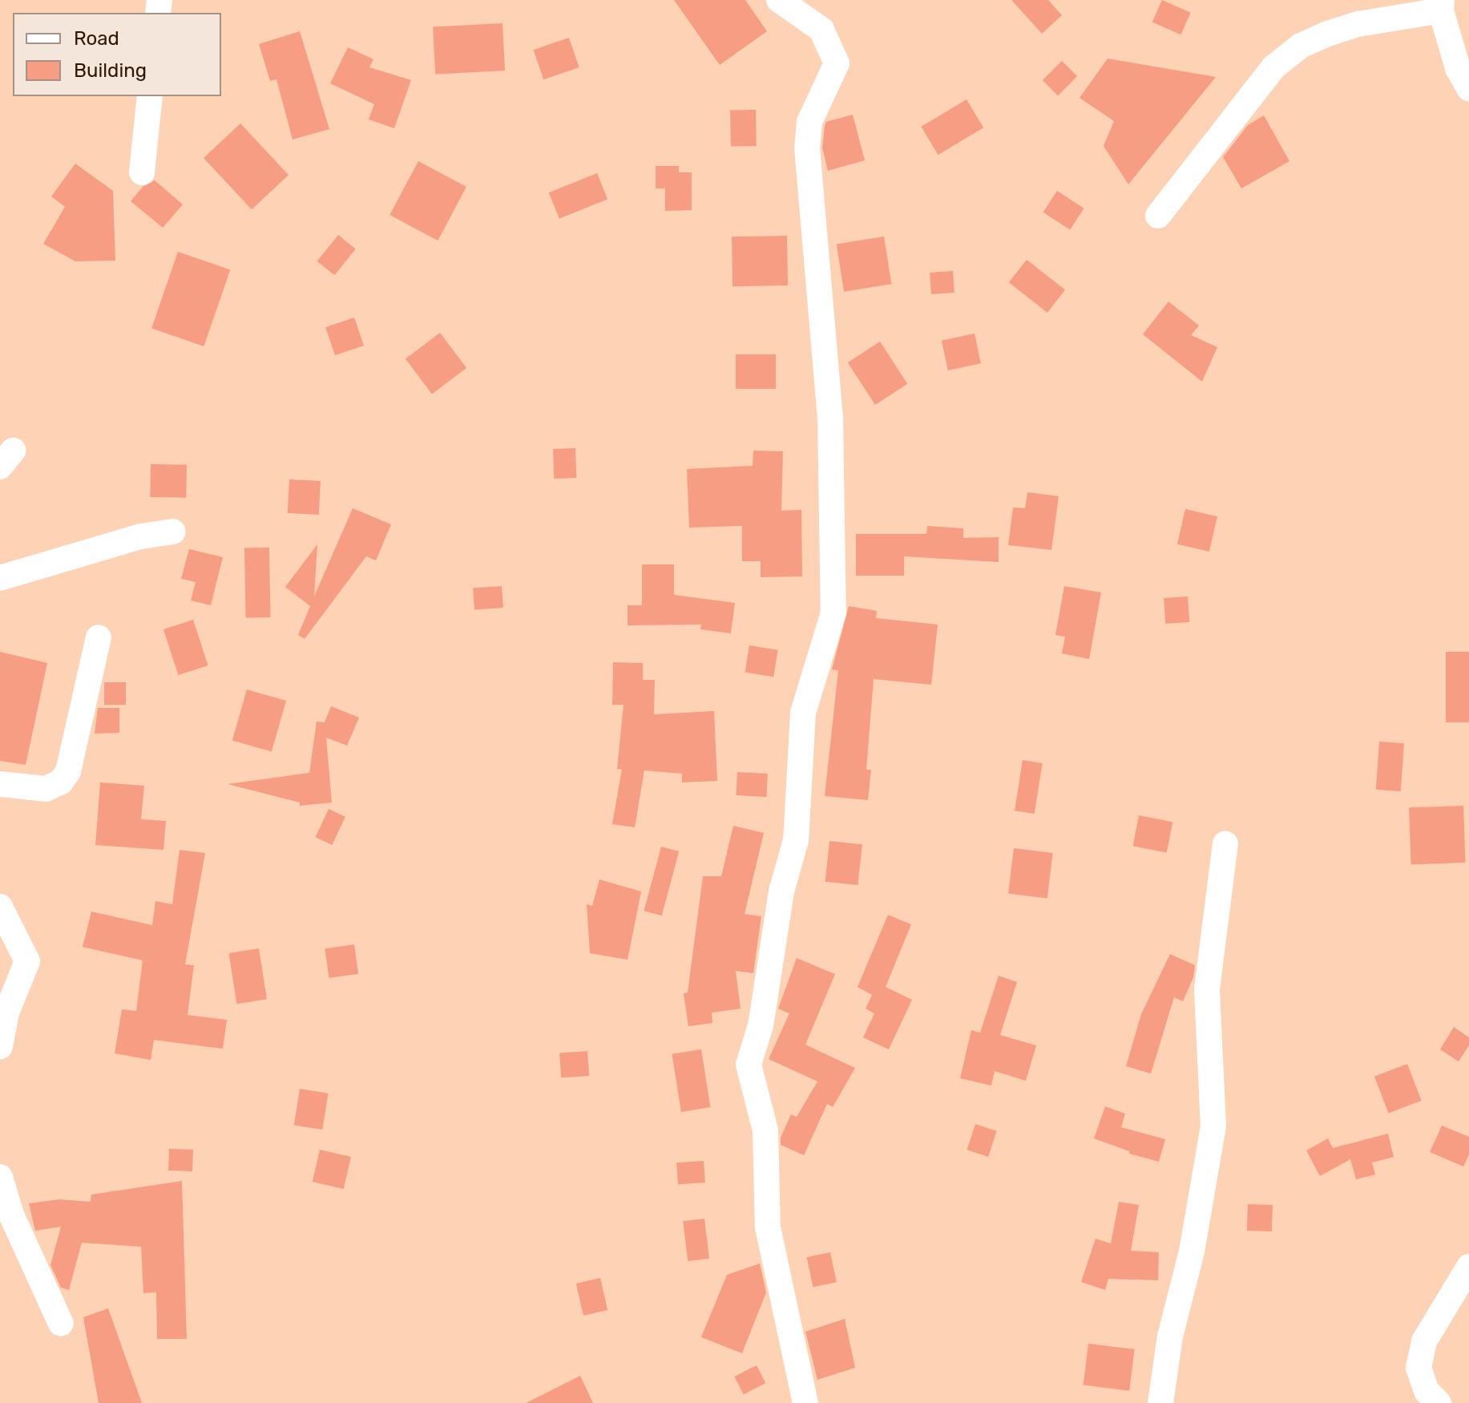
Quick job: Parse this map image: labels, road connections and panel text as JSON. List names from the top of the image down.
{
  "legend": ["Road", "Building"]
}
